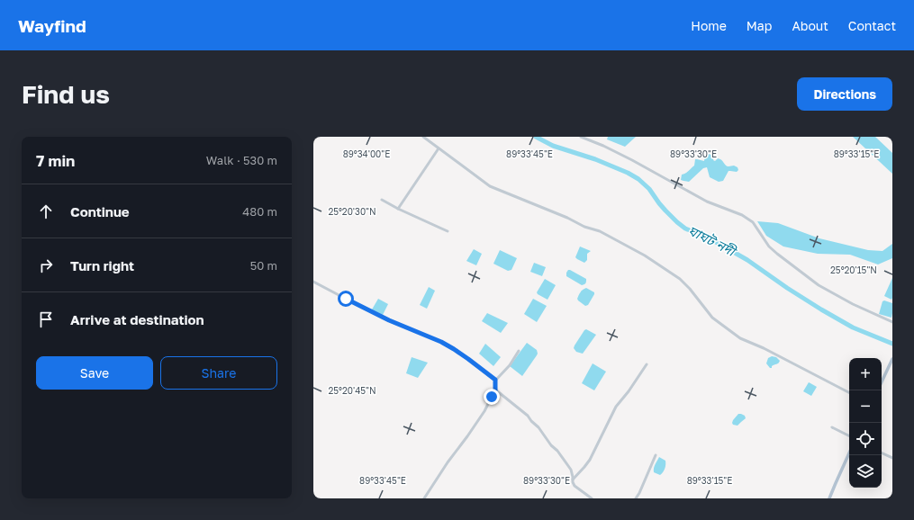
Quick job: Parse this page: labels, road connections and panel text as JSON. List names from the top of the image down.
{
  "water": ["ঘাঘট নদী"],
  "page": {
    "header": "Wayfind",
    "nav": [
      "Home",
      "Map",
      "About",
      "Contact"
    ],
    "buttons": [
      "Directions",
      ["Save", "Share"]
    ],
    "title": "Find us",
    "heading": ["7 min", "Walk · 530 m"],
    "list": [
      ["Continue", "480 m"],
      ["Turn right", "50 m"],
      "Arrive at destination"
    ],
    "map_buttons": ["+", "−"]
  },
  "coordinates": [
    "89°33'45\"E",
    "89°33'30\"E",
    "89°33'15\"E",
    "89°34'00\"E",
    "25°20'30\"N",
    "25°20'15\"N",
    "25°20'45\"N"
  ]
}
